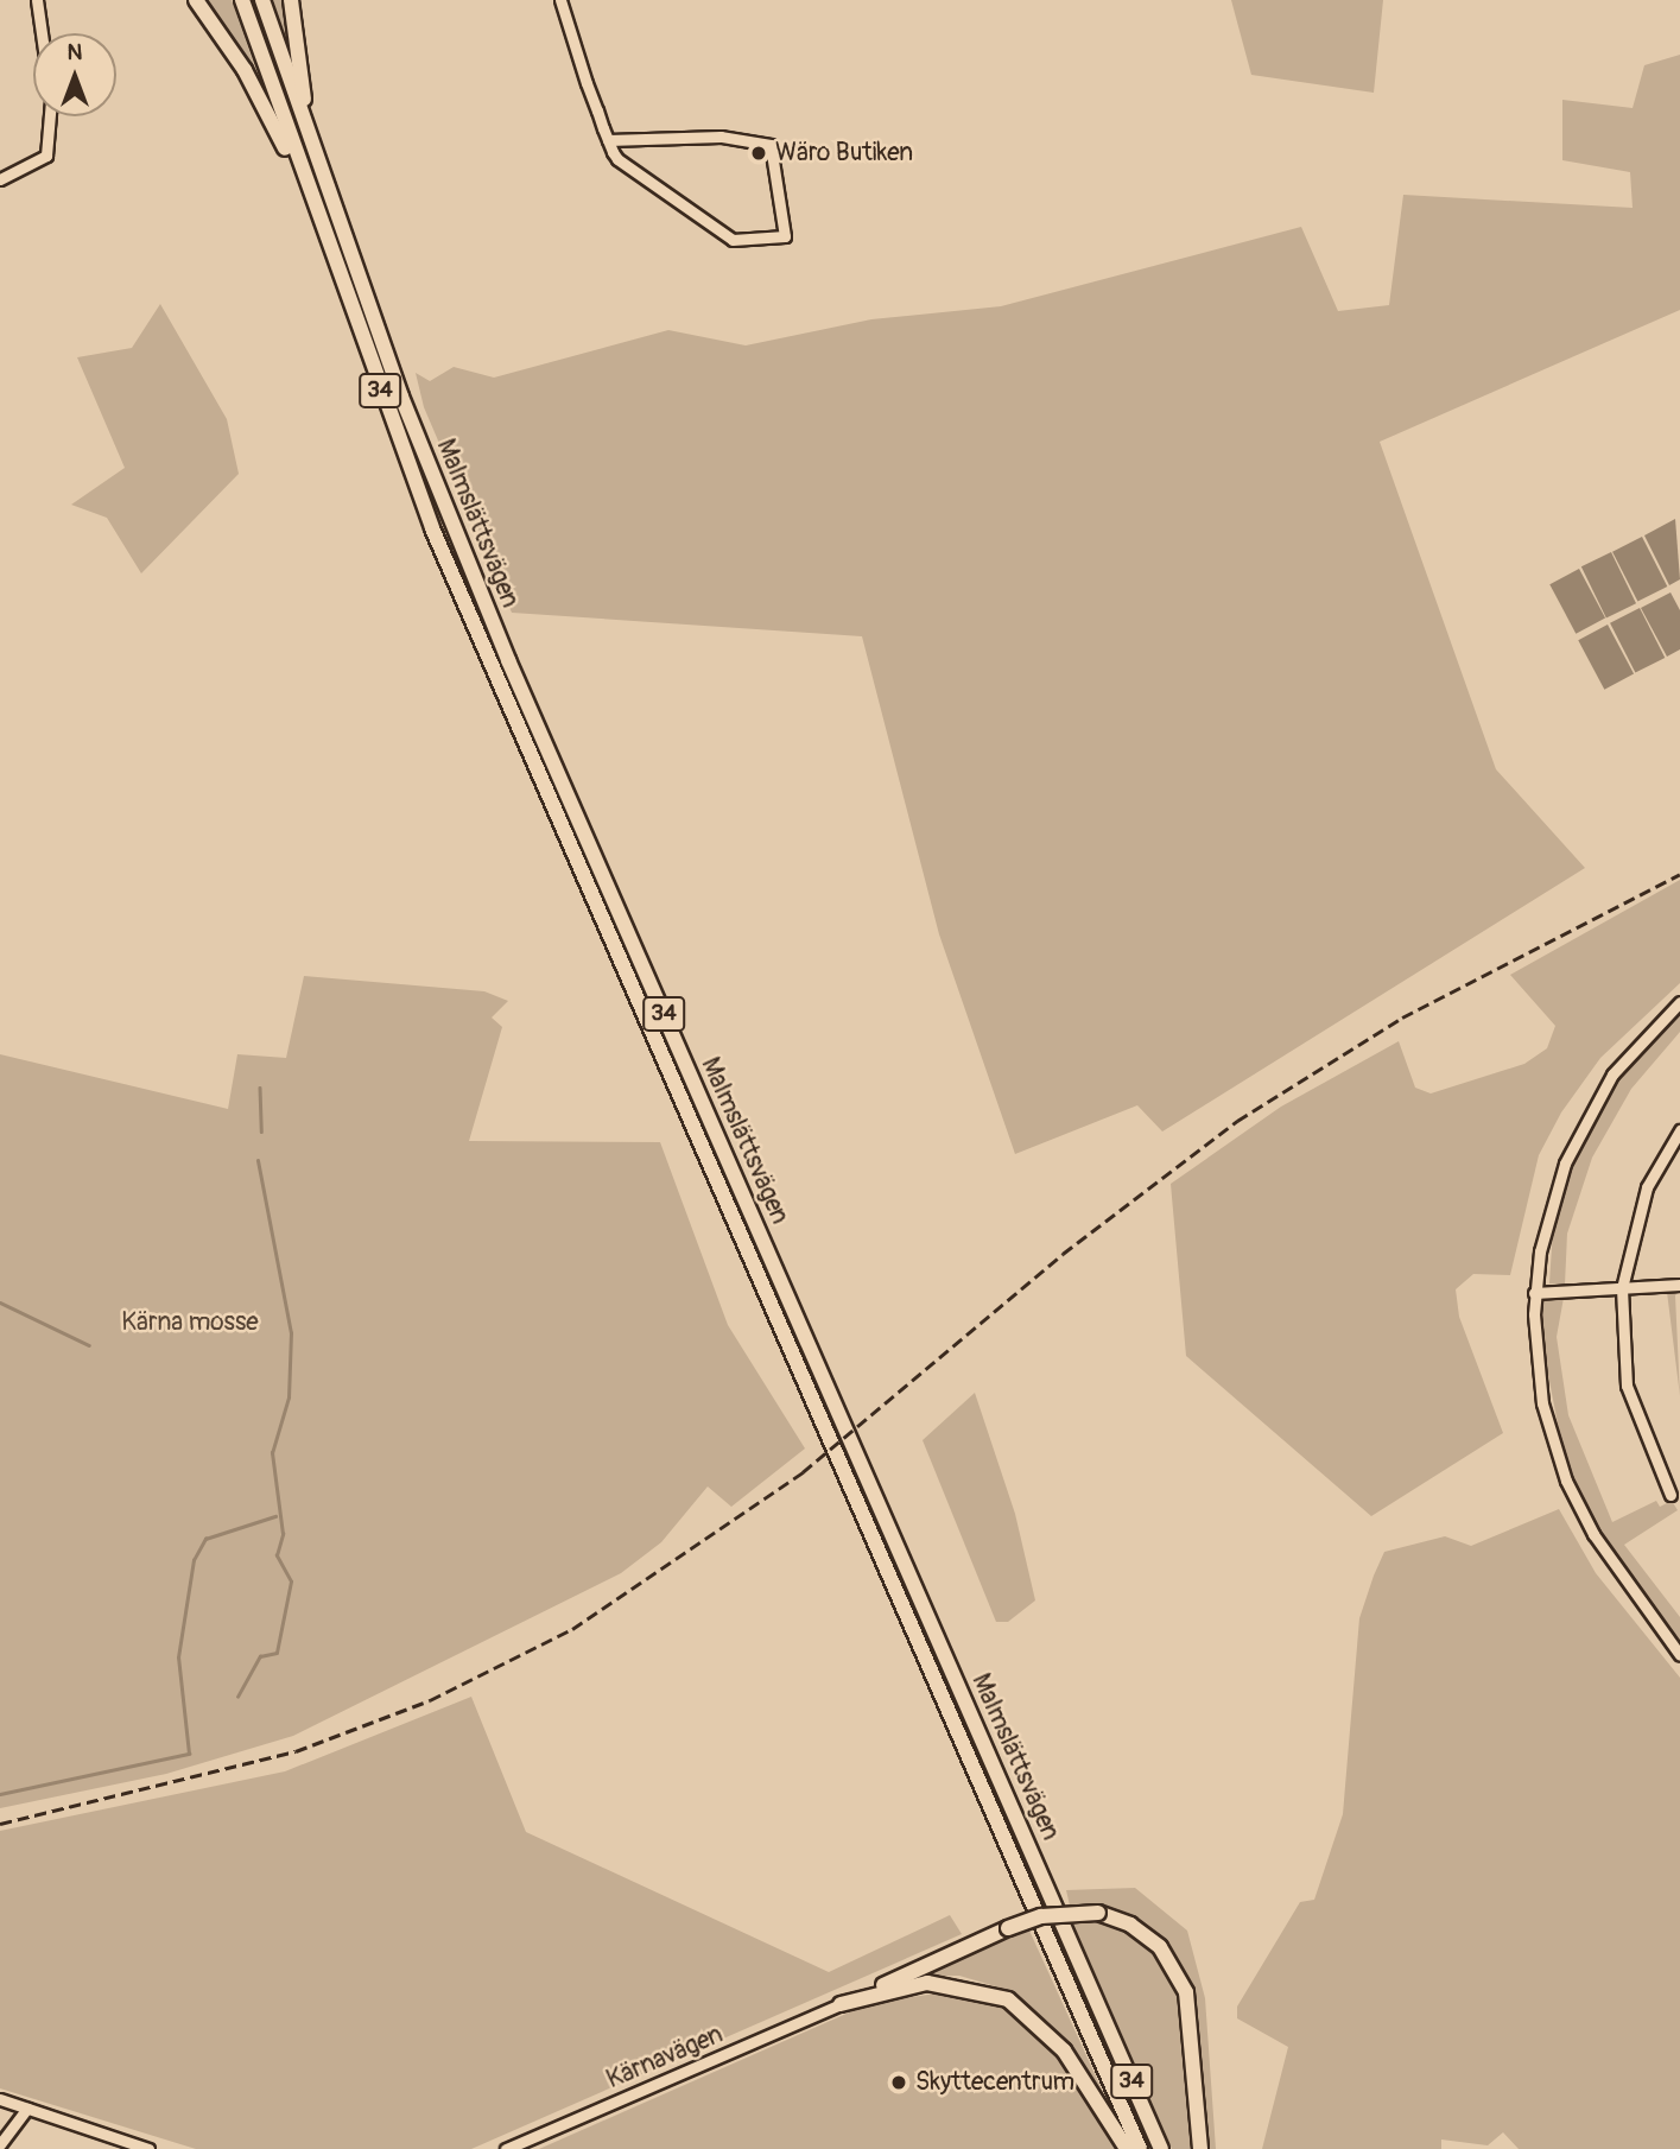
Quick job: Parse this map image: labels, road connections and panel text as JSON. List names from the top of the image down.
{
  "streets": {
    "highway": ["34", "Malmslättsvägen"],
    "street": ["Kärnavägen"]
  },
  "parks": ["Kärna mosse"],
  "places": ["Wäro Butiken", "Skyttecentrum"],
  "north": "top"
}
